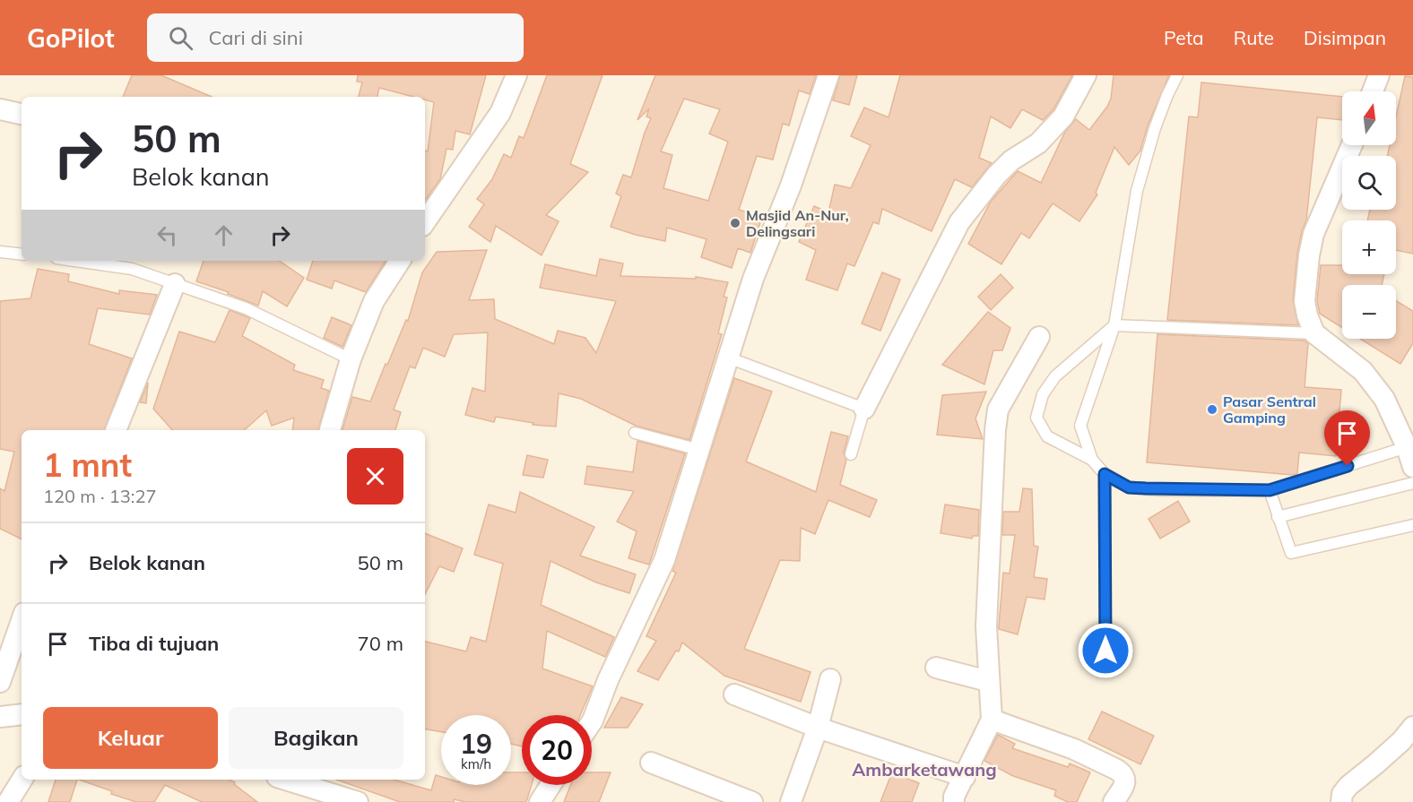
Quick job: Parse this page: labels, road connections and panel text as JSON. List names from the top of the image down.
{
  "districts": ["Ambarketawang"],
  "places": ["Masjid An-Nur, Delingsari", "Pasar Sentral Gamping"],
  "north": "top",
  "page": {
    "header": "GoPilot",
    "search": "Cari di sini",
    "nav": ["Peta", "Rute", "Disimpan"],
    "map_buttons": ["+", "−"],
    "turn": ["50 m", "Belok kanan"],
    "heading": ["1 mnt", "120 m · 13:27"],
    "list": [
      {
        "name": "Belok kanan",
        "value": "50 m"
      },
      {
        "name": "Tiba di tujuan",
        "value": "70 m"
      }
    ],
    "buttons": ["Keluar", "Bagikan"],
    "speed": "19 km/h",
    "limit": "20"
  }
}
